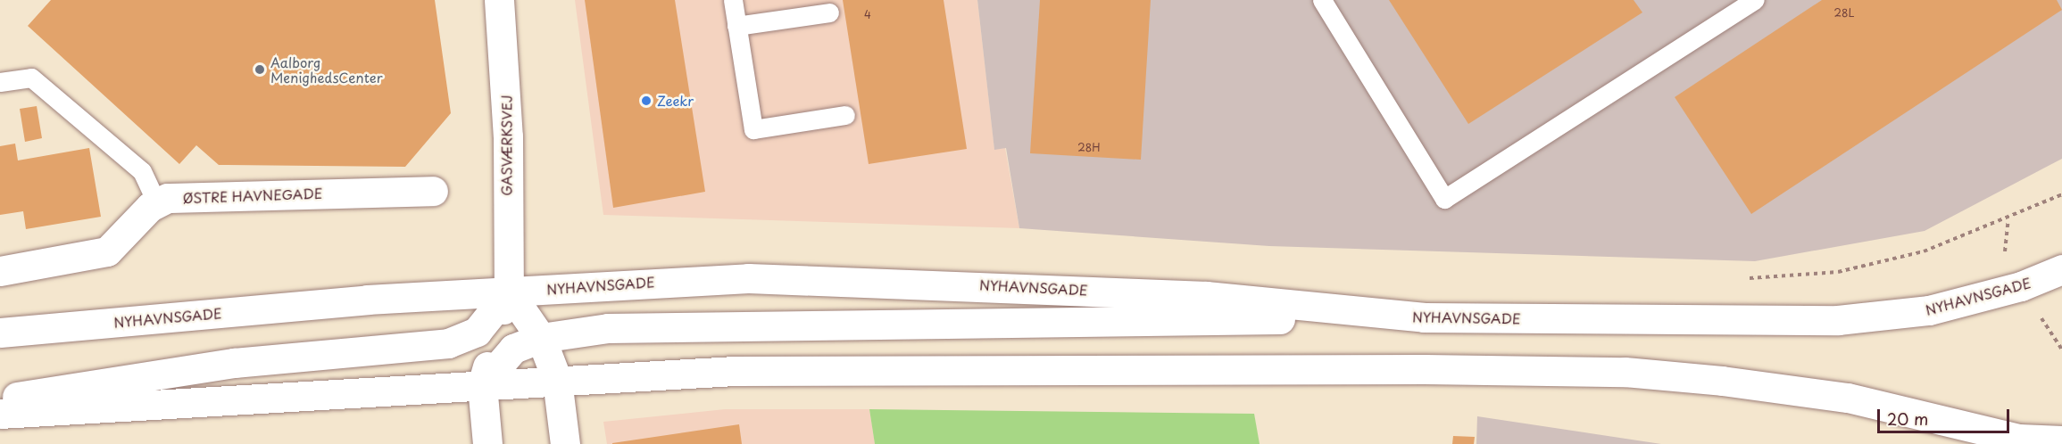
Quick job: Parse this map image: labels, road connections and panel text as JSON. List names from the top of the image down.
{
  "streets": {
    "street": ["GASVÆRKSVEJ", "ØSTRE HAVNEGADE", "NYHAVNSGADE"]
  },
  "crossings": [
    ["GASVÆRKSVEJ", "NYHAVNSGADE"]
  ],
  "places": ["Aalborg MenighedsCenter", "Zeekr"],
  "house_numbers": ["28L", "4", "28H"],
  "scale_bar": "20 m"
}
